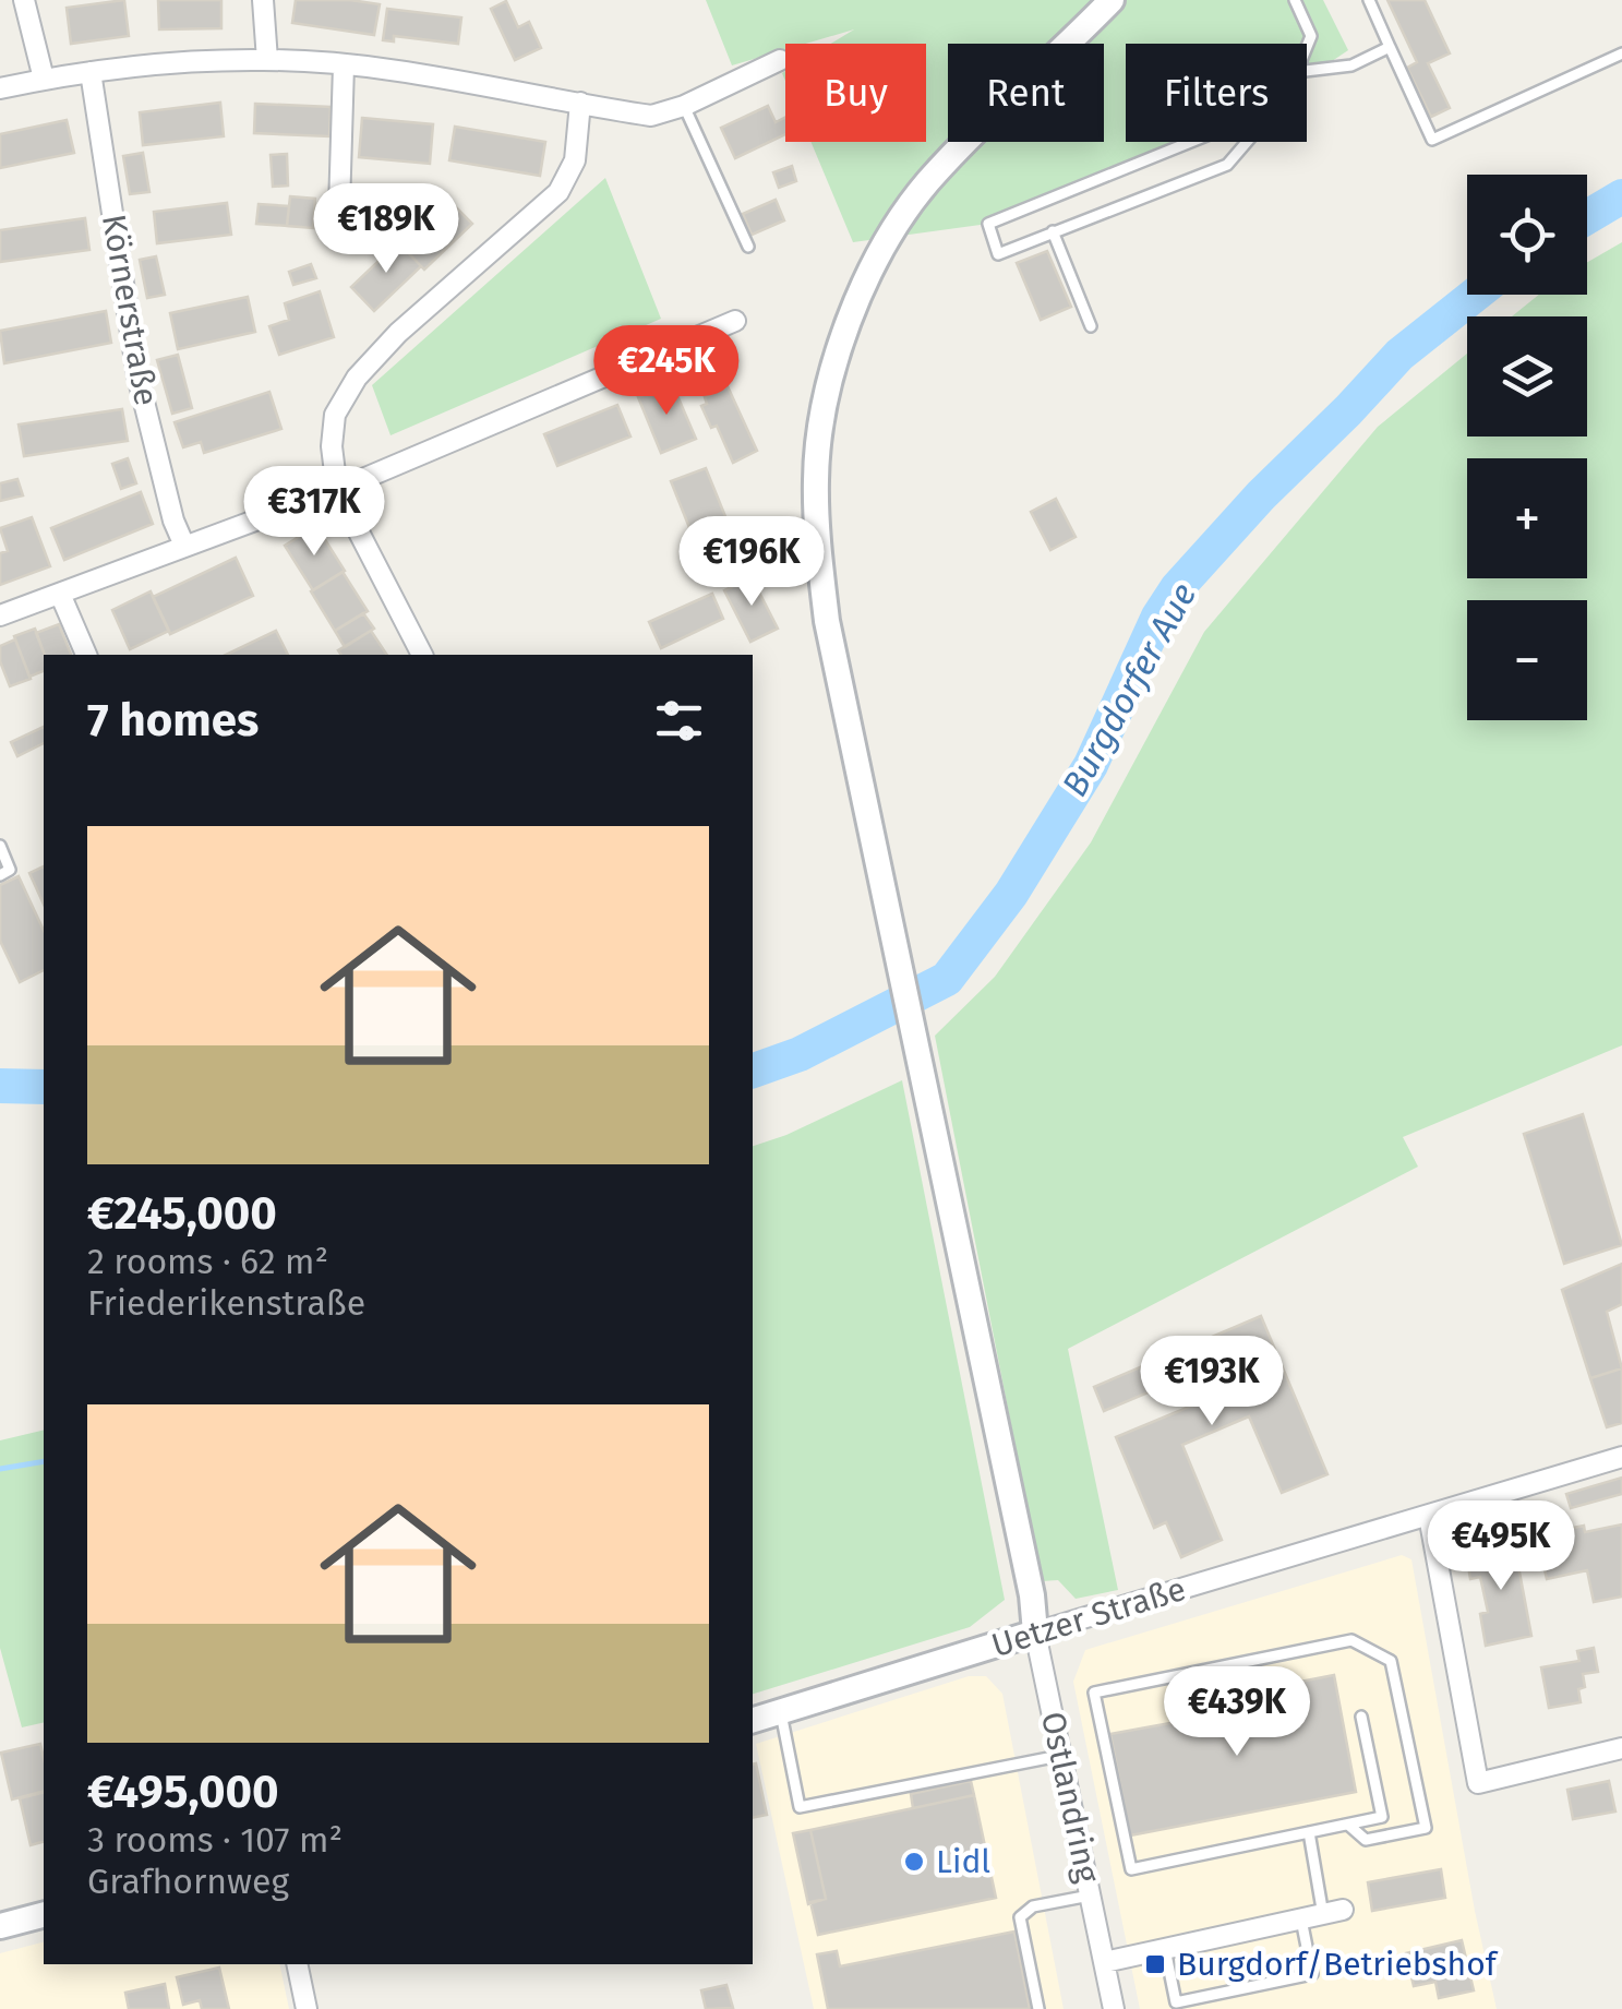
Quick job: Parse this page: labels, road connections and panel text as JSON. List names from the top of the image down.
{
  "streets": {
    "street": ["Körnerstraße", "Uetzer Straße", "Ostlandring"]
  },
  "crossings": [
    ["Uetzer Straße", "Ostlandring"]
  ],
  "water": ["Burgdorfer Aue"],
  "places": {
    "other": ["Lidl"],
    "transit": ["Burgdorf/Betriebshof"]
  },
  "page": {
    "chip": ["Buy", "Rent", "Filters"],
    "map_buttons": ["+", "−"],
    "price": [
      "€189K",
      "€245K",
      "€317K",
      "€196K",
      "€193K",
      "€495K",
      "€439K"
    ],
    "heading": "7 homes",
    "list": [
      {
        "name": "€245,000",
        "note": "2 rooms · 62 m² · Friederikenstraße"
      },
      {
        "name": "€495,000",
        "note": "3 rooms · 107 m² · Grafhornweg"
      }
    ]
  }
}
